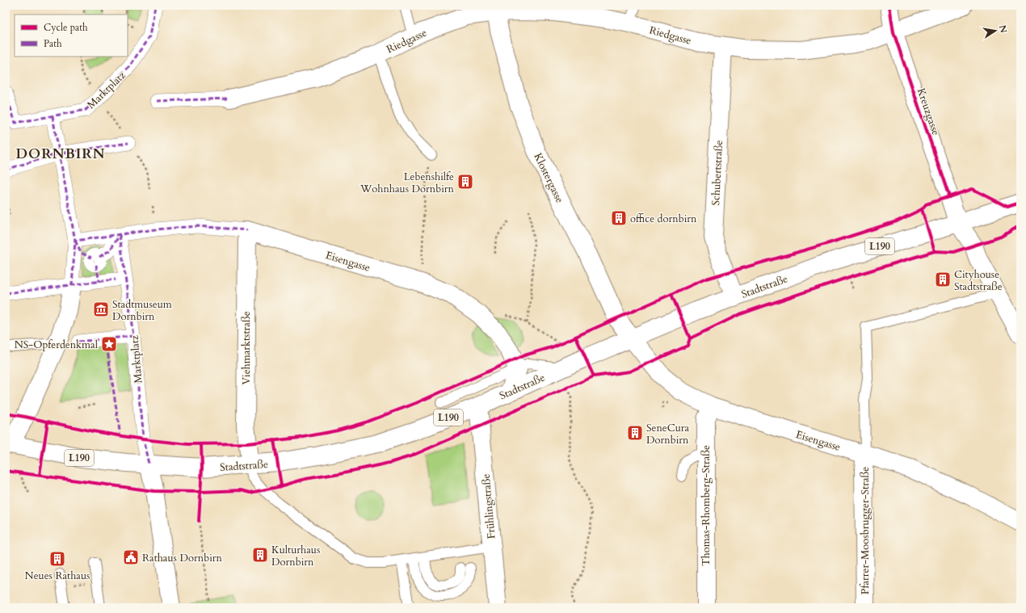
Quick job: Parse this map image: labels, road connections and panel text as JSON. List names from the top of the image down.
{
  "streets": {
    "street": [
      "Riedgasse",
      "Marktplatz",
      "Kreuzgasse",
      "Schubertstraße",
      "Klostergasse",
      "L190",
      "Eisengasse",
      "Stadtstraße",
      "Viehmarktstraße",
      "Thomas-Rhomberg-Straße",
      "Frühlingstraße",
      "Pfarrer-Moosbrugger-Straße"
    ]
  },
  "crossings": [
    ["Riedgasse", "Kreuzgasse"],
    ["Riedgasse", "Schubertstraße"],
    ["Riedgasse", "Klostergasse"],
    ["Marktplatz", "Eisengasse"],
    ["Marktplatz", "Stadtstraße"],
    ["Kreuzgasse", "Stadtstraße"],
    ["Schubertstraße", "Stadtstraße"],
    ["Klostergasse", "Eisengasse"],
    ["Klostergasse", "Stadtstraße"],
    ["Eisengasse", "Stadtstraße"],
    ["Eisengasse", "Viehmarktstraße"],
    ["Eisengasse", "Thomas-Rhomberg-Straße"],
    ["Eisengasse", "Pfarrer-Moosbrugger-Straße"],
    ["Stadtstraße", "Viehmarktstraße"],
    ["Stadtstraße", "Frühlingstraße"]
  ],
  "districts": ["DORNBIRN"],
  "places": {
    "building": [
      "Lebenshilfe Wohnhaus Dornbirn",
      "office dornbirn",
      "Cityhouse Stadtstraße",
      "SeneCura Dornbirn",
      "Kulturhaus Dornbirn",
      "Neues Rathaus"
    ],
    "museum": ["Stadtmuseum Dornbirn"],
    "place": ["NS-Opferdenkmal"],
    "public building": ["Rathaus Dornbirn"]
  },
  "legend": ["Cycle path", "Path"],
  "north": "right"
}
